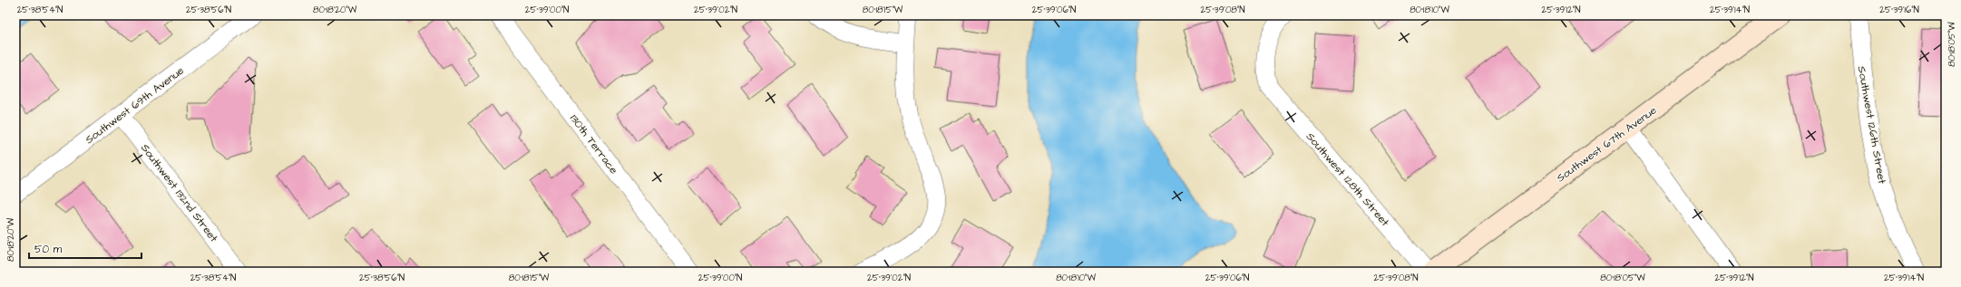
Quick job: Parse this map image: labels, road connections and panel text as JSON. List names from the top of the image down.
{
  "streets": {
    "main road": ["Southwest 67th Avenue"],
    "street": [
      "Southwest 69th Avenue",
      "Southwest 126th Street",
      "130th Terrace",
      "Southwest 128th Street",
      "Southwest 132nd Street"
    ]
  },
  "crossings": [
    ["Southwest 69th Avenue", "Southwest 132nd Street"]
  ],
  "scale_bar": "50 m",
  "coordinates": [
    "25°38'54\"N",
    "25°38'56\"N",
    "80°18'20\"W",
    "25°39'00\"N",
    "25°39'02\"N",
    "80°18'15\"W",
    "25°39'06\"N",
    "25°39'08\"N",
    "80°18'10\"W",
    "25°39'12\"N",
    "25°39'14\"N",
    "25°39'16\"N",
    "80°18'05\"W"
  ]
}
